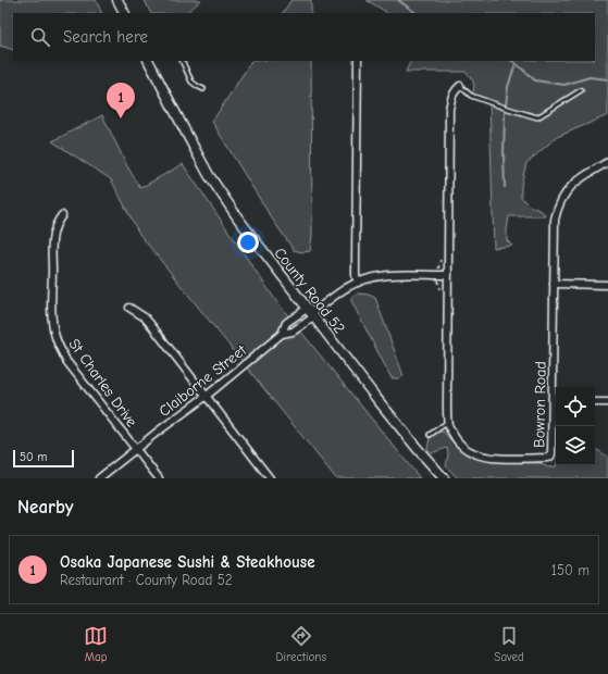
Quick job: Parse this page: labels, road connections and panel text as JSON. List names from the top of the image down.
{
  "streets": {
    "main road": ["County Road 52"],
    "street": ["Claiborne Street", "St Charles Drive", "Bowron Road"]
  },
  "crossings": [
    ["County Road 52", "Claiborne Street"],
    ["Claiborne Street", "St Charles Drive"]
  ],
  "scale_bar": "50 m",
  "page": {
    "search": "Search here",
    "pins": "1",
    "scale": "50 m",
    "heading": "Nearby",
    "list": [
      {
        "mark": "1",
        "name": "Osaka Japanese Sushi & Steakhouse",
        "note": "Restaurant · County Road 52",
        "value": "150 m"
      }
    ],
    "nav": ["Map", "Directions", "Saved"]
  }
}
